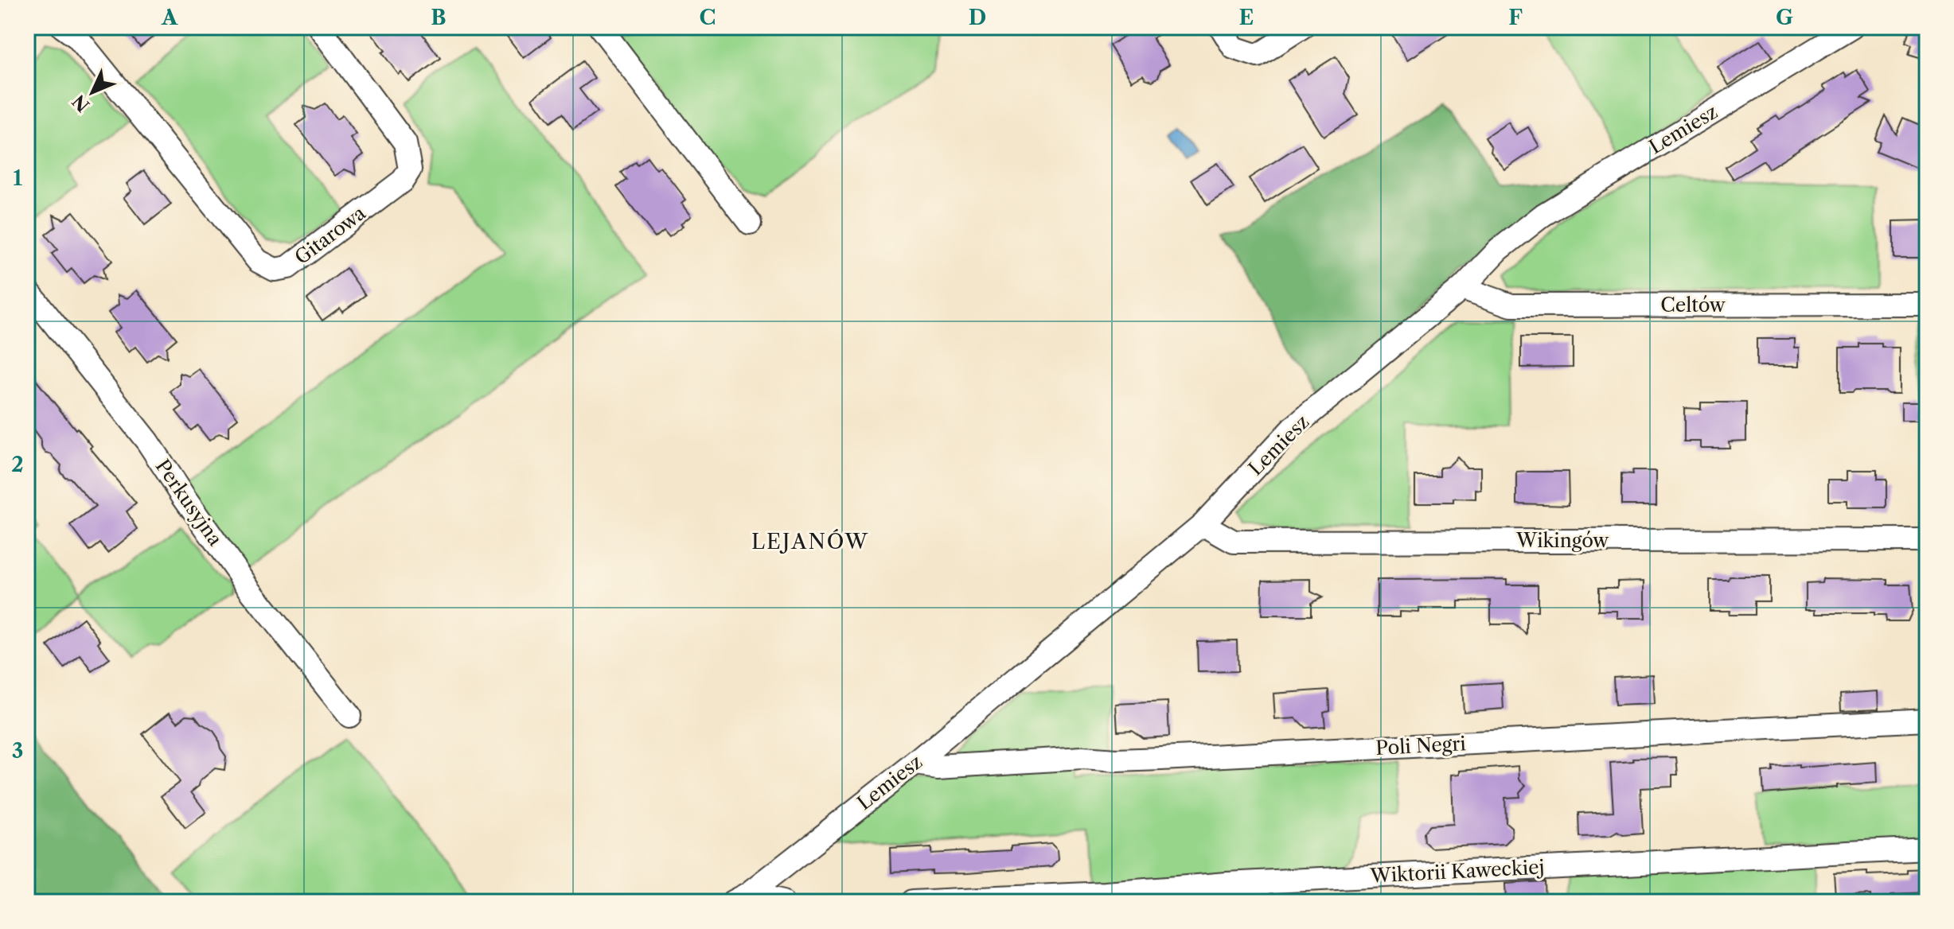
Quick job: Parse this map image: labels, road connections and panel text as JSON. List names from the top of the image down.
{
  "streets": {
    "street": [
      "Lemiesz",
      "Gitarowa",
      "Celtów",
      "Perkusyjna",
      "Wikingów",
      "Poli Negri",
      "Wiktorii Kaweckiej"
    ]
  },
  "crossings": [
    ["Lemiesz", "Celtów"],
    ["Lemiesz", "Wikingów"],
    ["Lemiesz", "Poli Negri"]
  ],
  "districts": ["LEJANÓW"],
  "north": "bottom left",
  "grid": {
    "columns": [
      "A",
      "B",
      "C",
      "D",
      "E",
      "F",
      "G"
    ],
    "rows": ["1", "2", "3"]
  }
}
